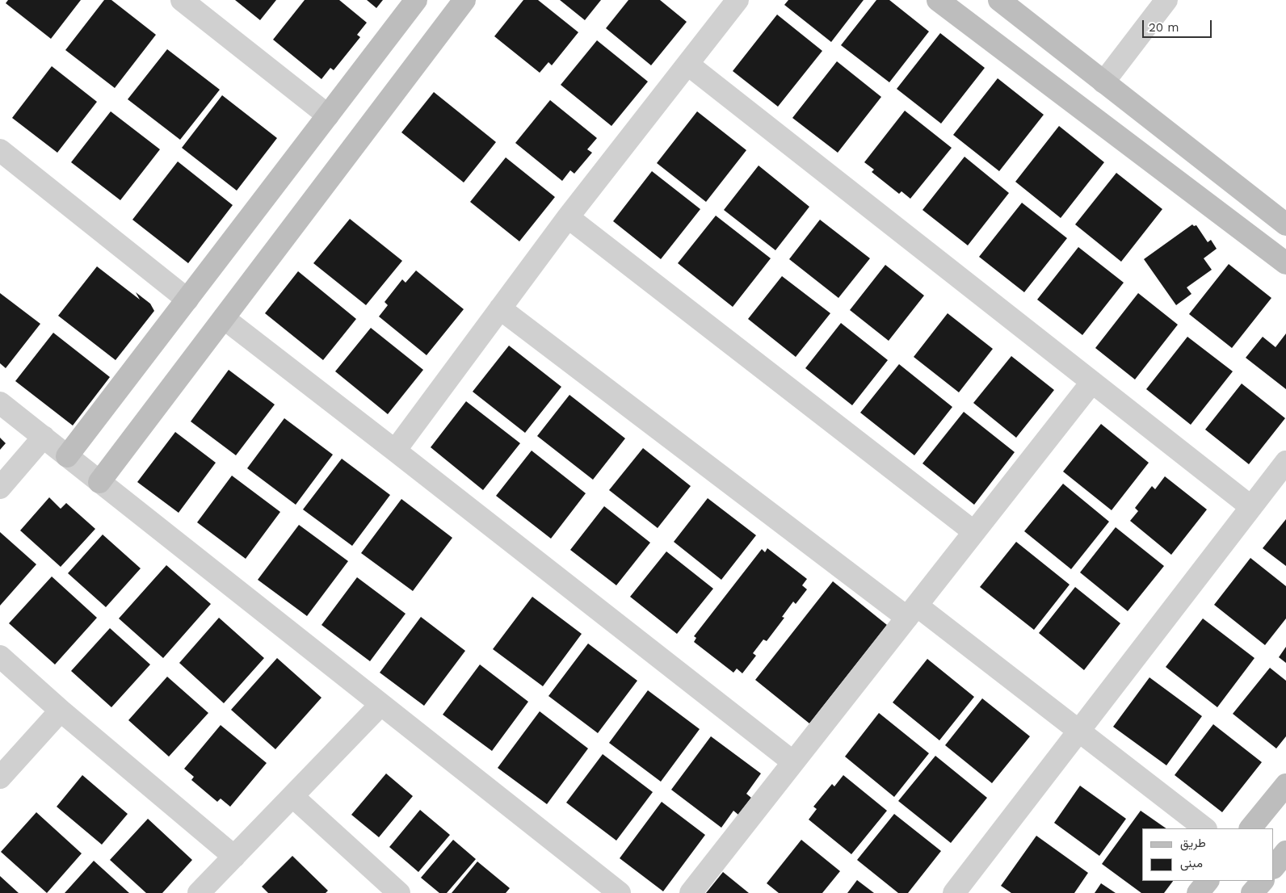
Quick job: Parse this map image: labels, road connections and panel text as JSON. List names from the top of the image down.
{
  "legend": ["طريق", "مبنى"],
  "scale_bar": "20 m"
}
